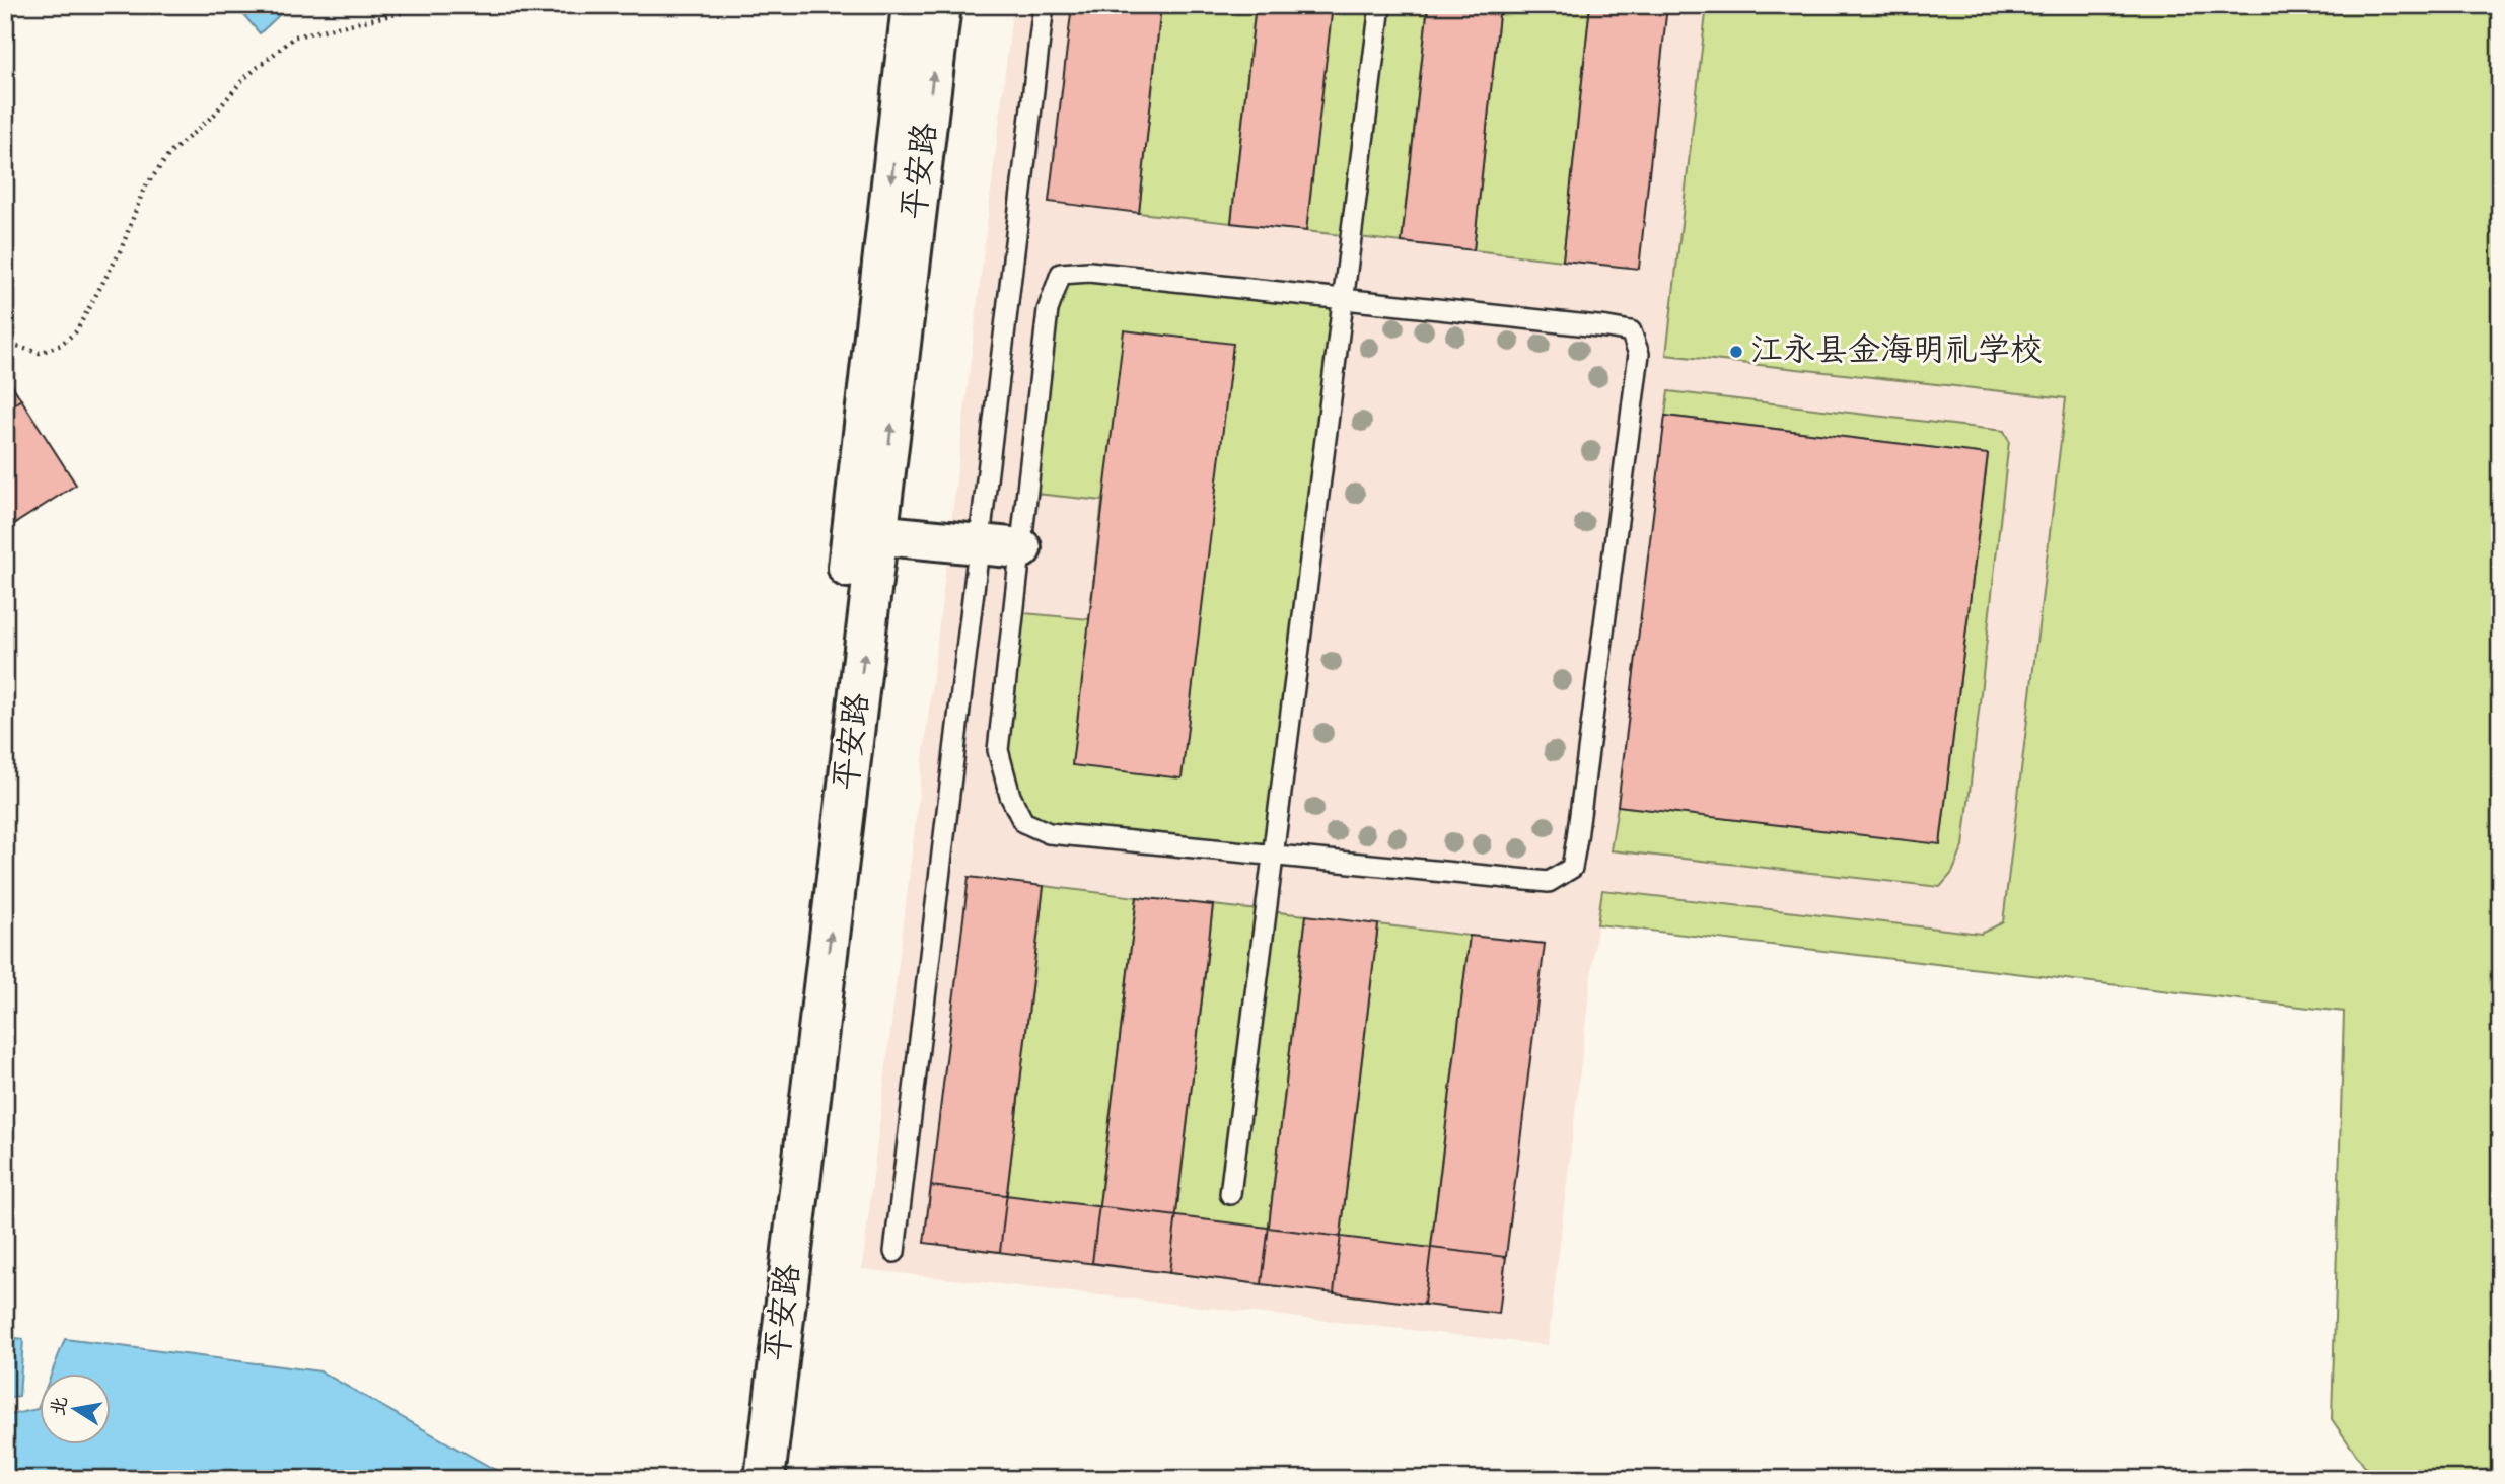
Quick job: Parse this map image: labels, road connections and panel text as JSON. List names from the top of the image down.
{
  "streets": {
    "street": ["平安路"]
  },
  "places": ["江永县金海明礼学校"],
  "north": "left"
}
